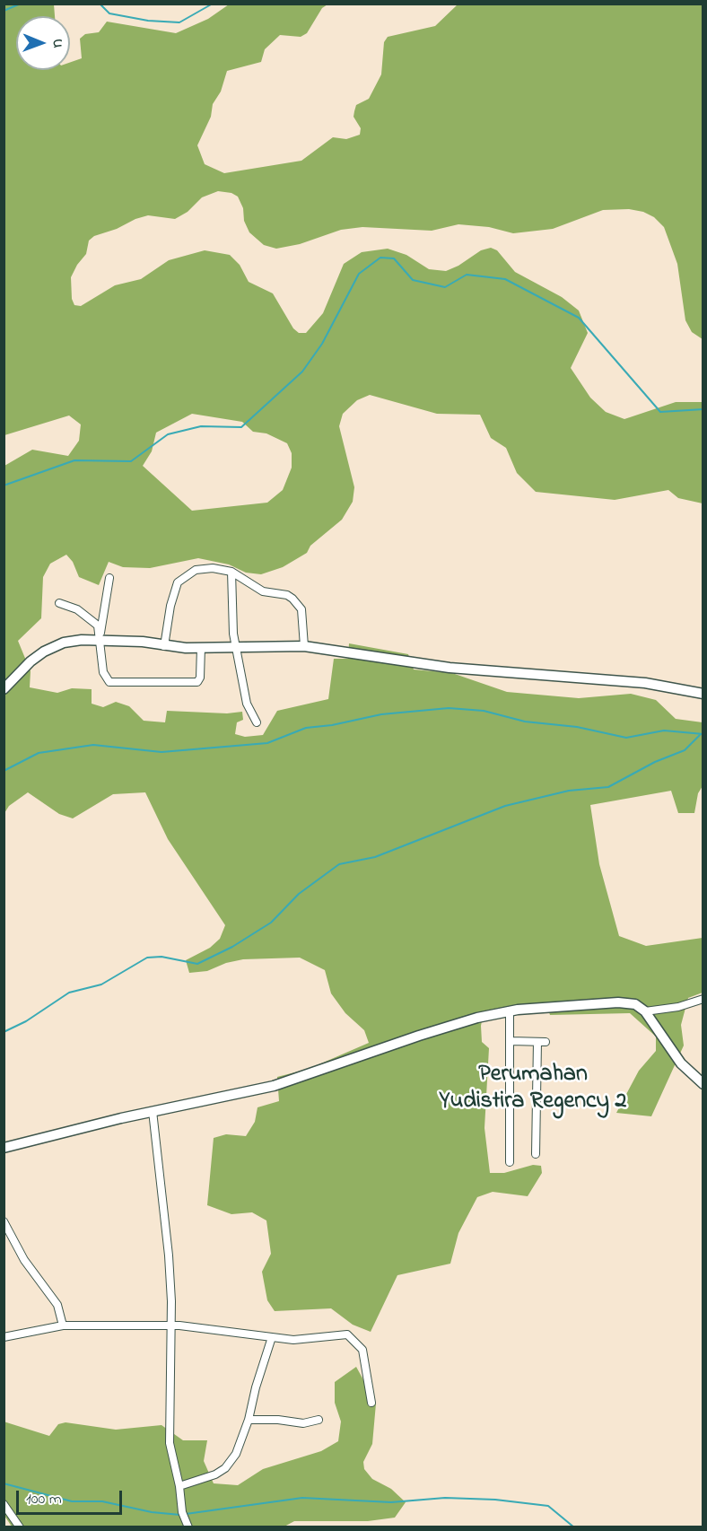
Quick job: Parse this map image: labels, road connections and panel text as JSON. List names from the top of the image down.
{
  "districts": ["Perumahan Yudistira Regency 2"],
  "scale_bar": "100 m",
  "north": "right"
}
